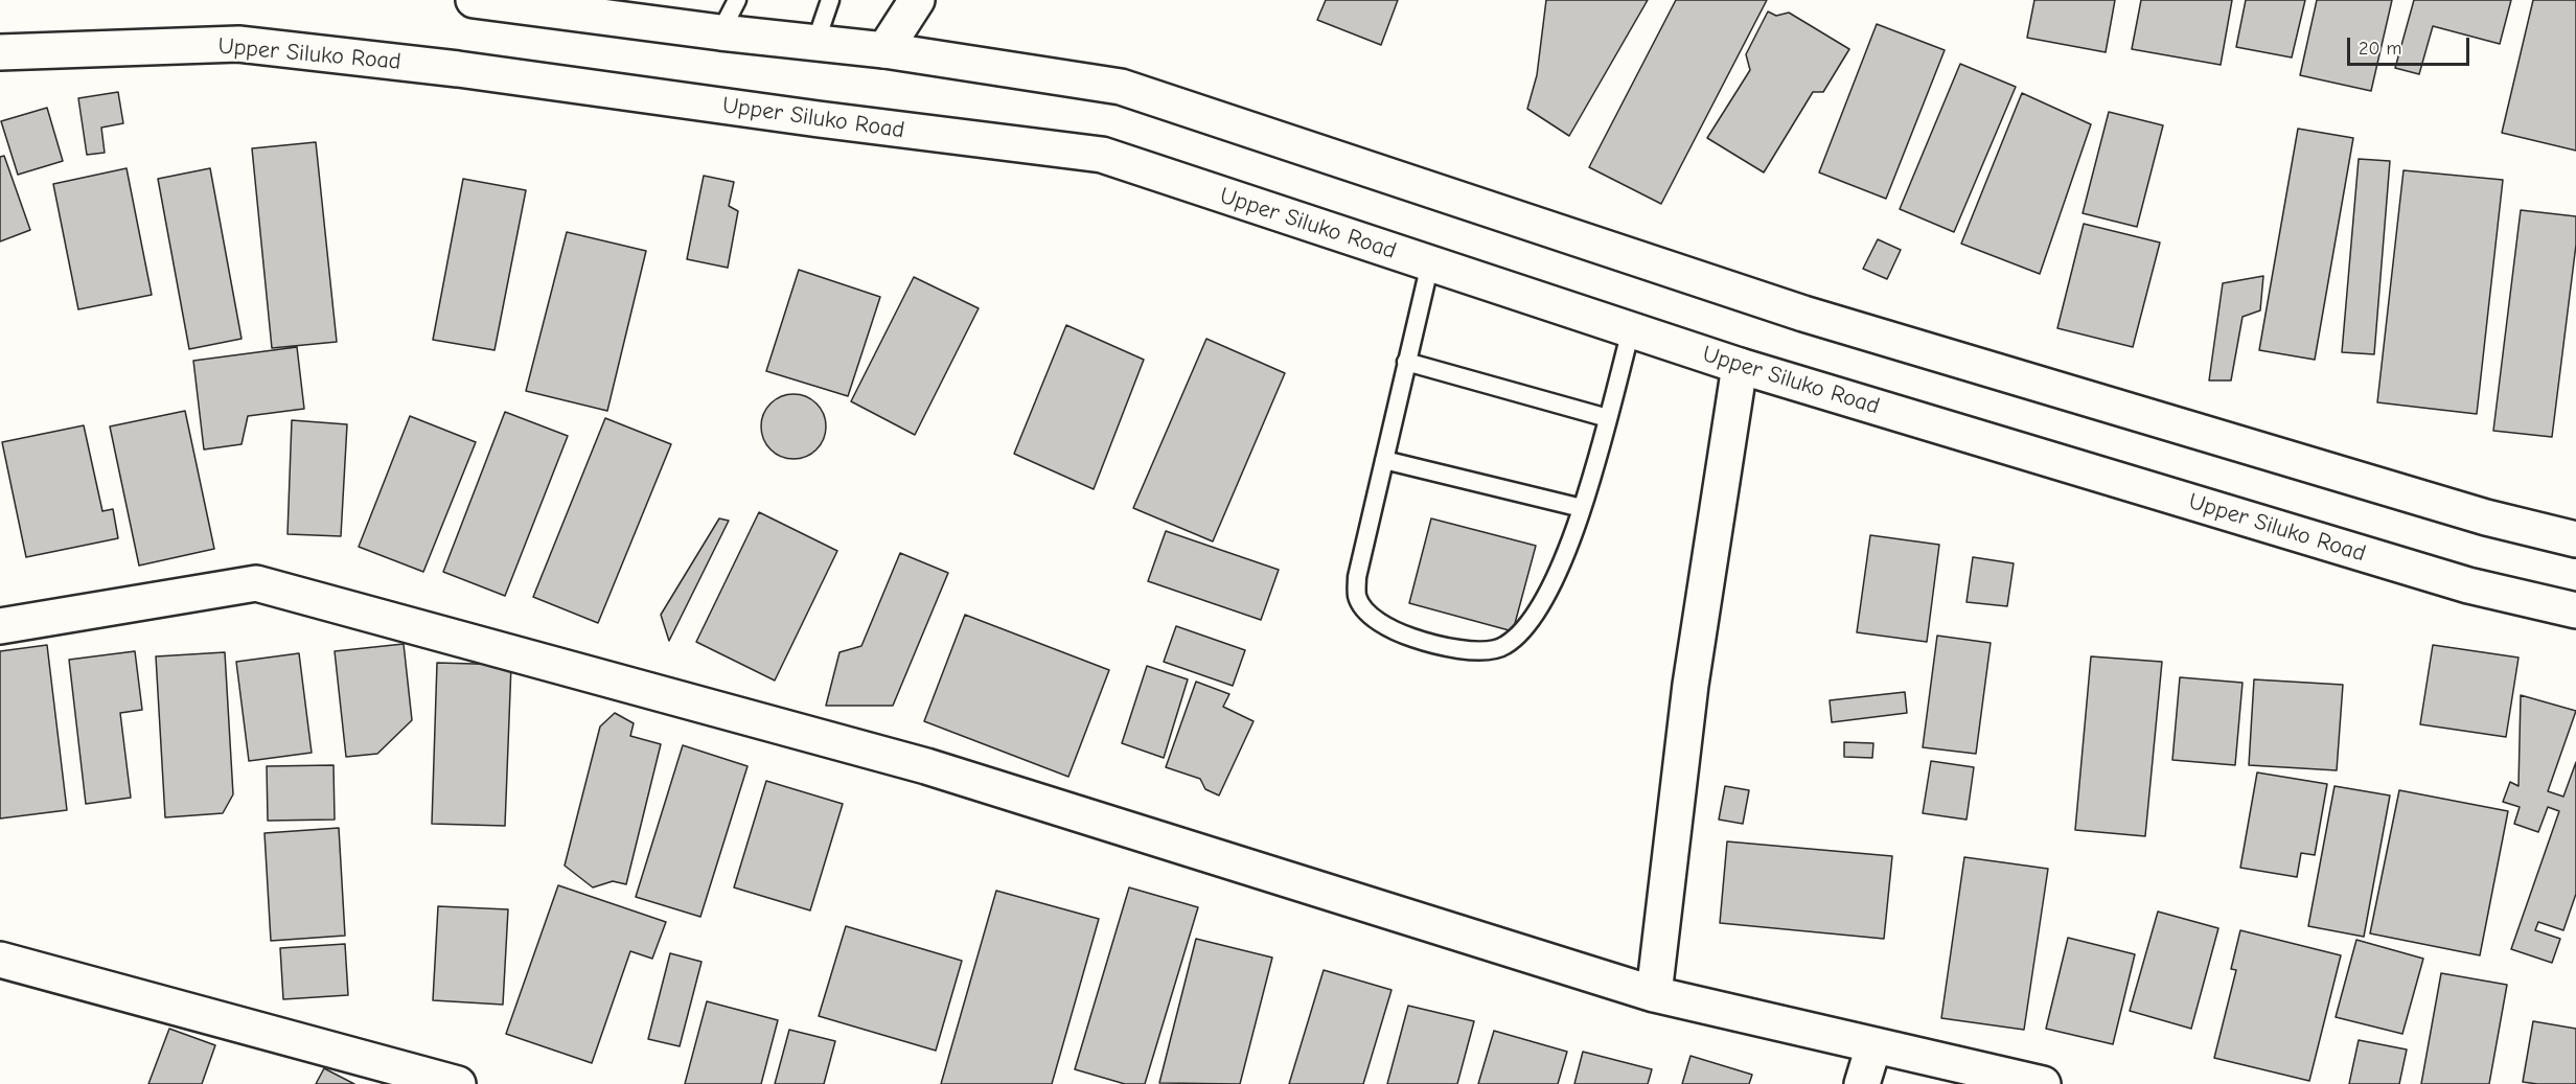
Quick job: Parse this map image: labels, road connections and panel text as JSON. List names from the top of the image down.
{
  "streets": {
    "main road": ["Upper Siluko Road"]
  },
  "scale_bar": "20 m"
}
